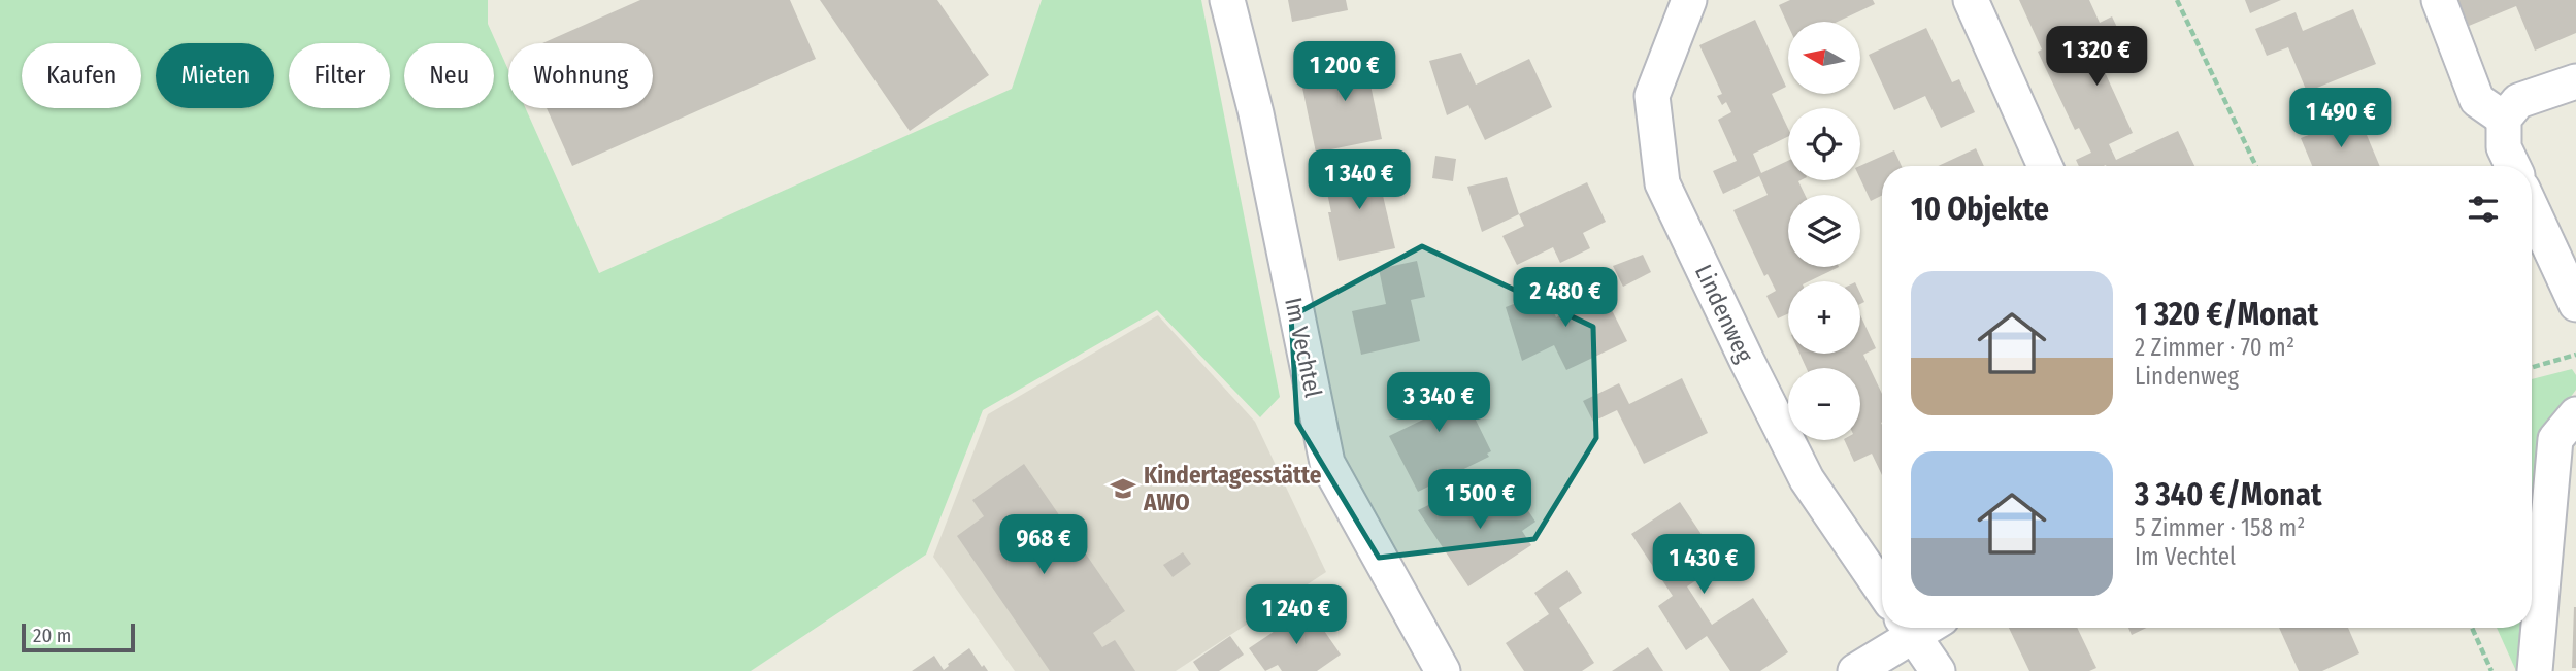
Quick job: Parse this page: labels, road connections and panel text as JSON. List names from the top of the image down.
{
  "streets": {
    "street": ["Lindenweg", "Im Vechtel"]
  },
  "places": {
    "school or university": ["Kindertagesstätte AWO"]
  },
  "scale_bar": "20 m",
  "north": "left",
  "page": {
    "map_buttons": ["+", "−"],
    "price": [
      "1 320 €",
      "1 200 €",
      "1 490 €",
      "1 340 €",
      "2 480 €",
      "3 340 €",
      "1 500 €",
      "968 €",
      "1 430 €",
      "1 240 €"
    ],
    "chip": [
      "Kaufen",
      "Mieten",
      "Filter",
      "Neu",
      "Wohnung"
    ],
    "heading": "10 Objekte",
    "list": [
      {
        "name": "1 320 €/Monat",
        "note": "2 Zimmer · 70 m² · Lindenweg"
      },
      {
        "name": "3 340 €/Monat",
        "note": "5 Zimmer · 158 m² · Im Vechtel"
      }
    ],
    "scale": "20 m"
  }
}
